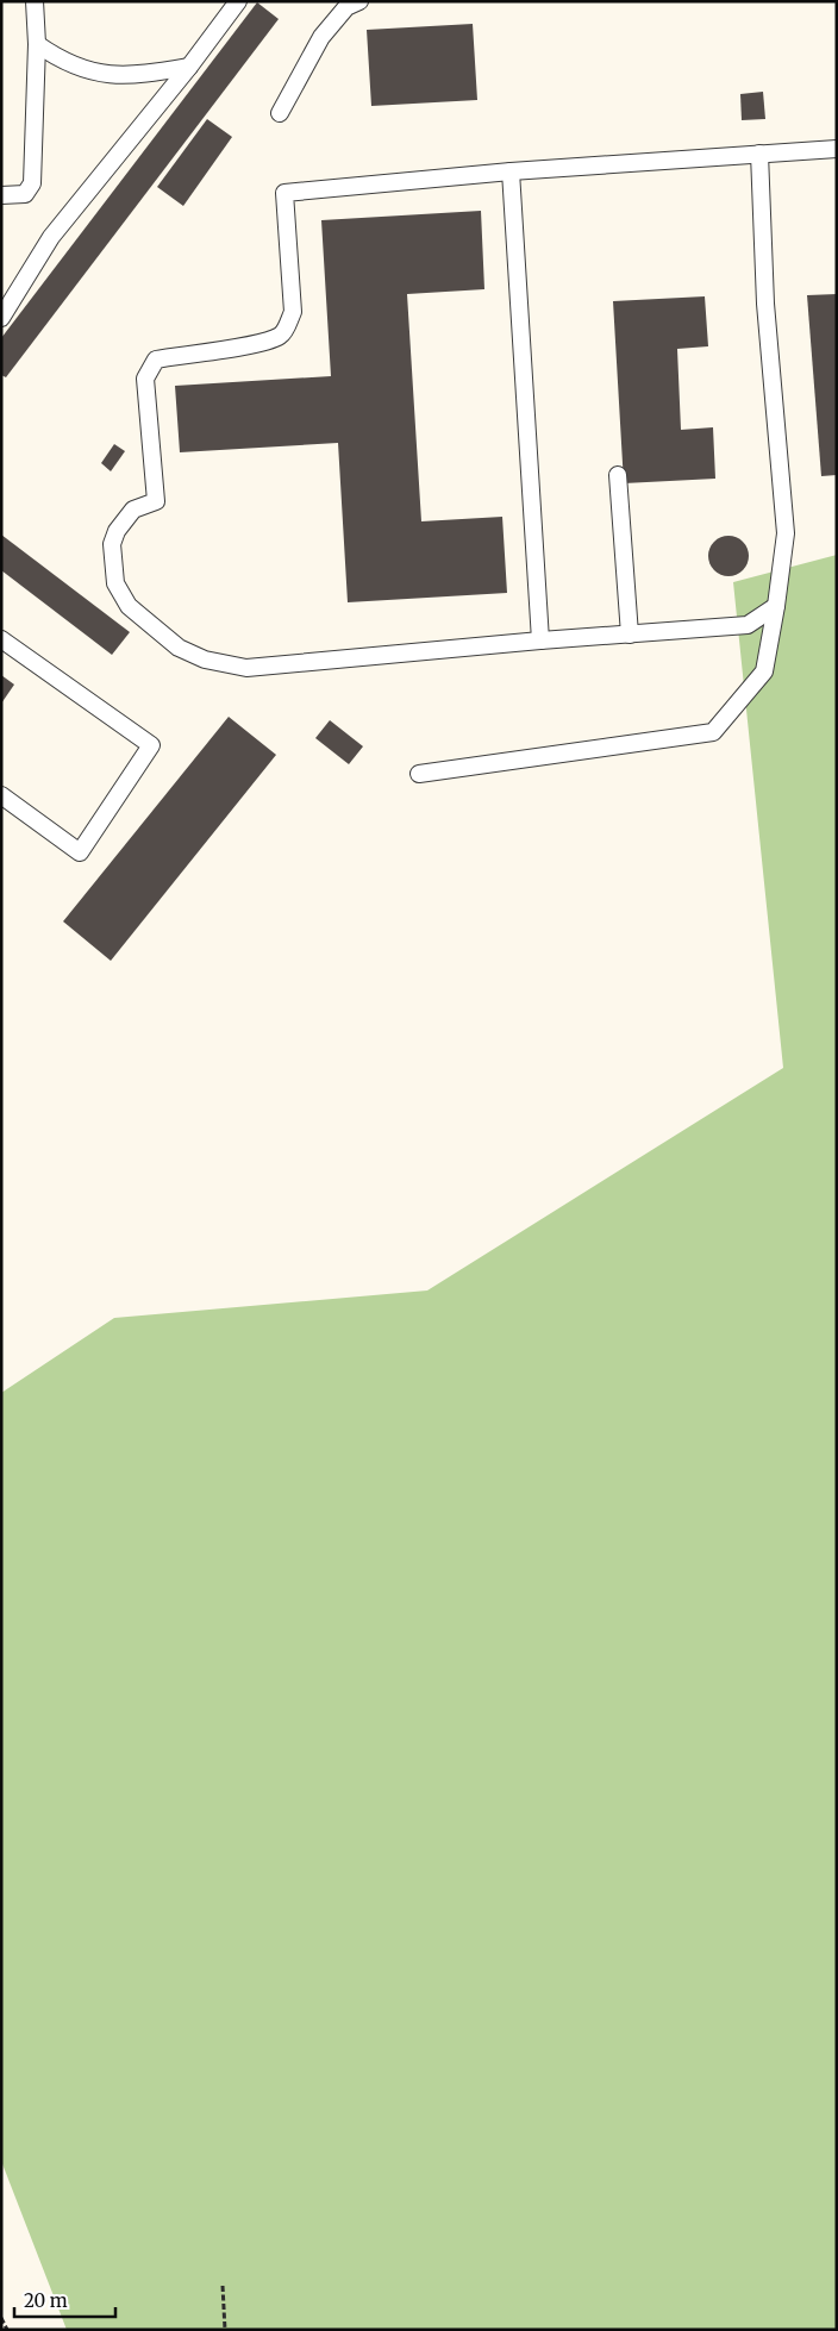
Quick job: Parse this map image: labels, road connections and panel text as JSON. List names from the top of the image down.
{
  "scale_bar": "20 m"
}
